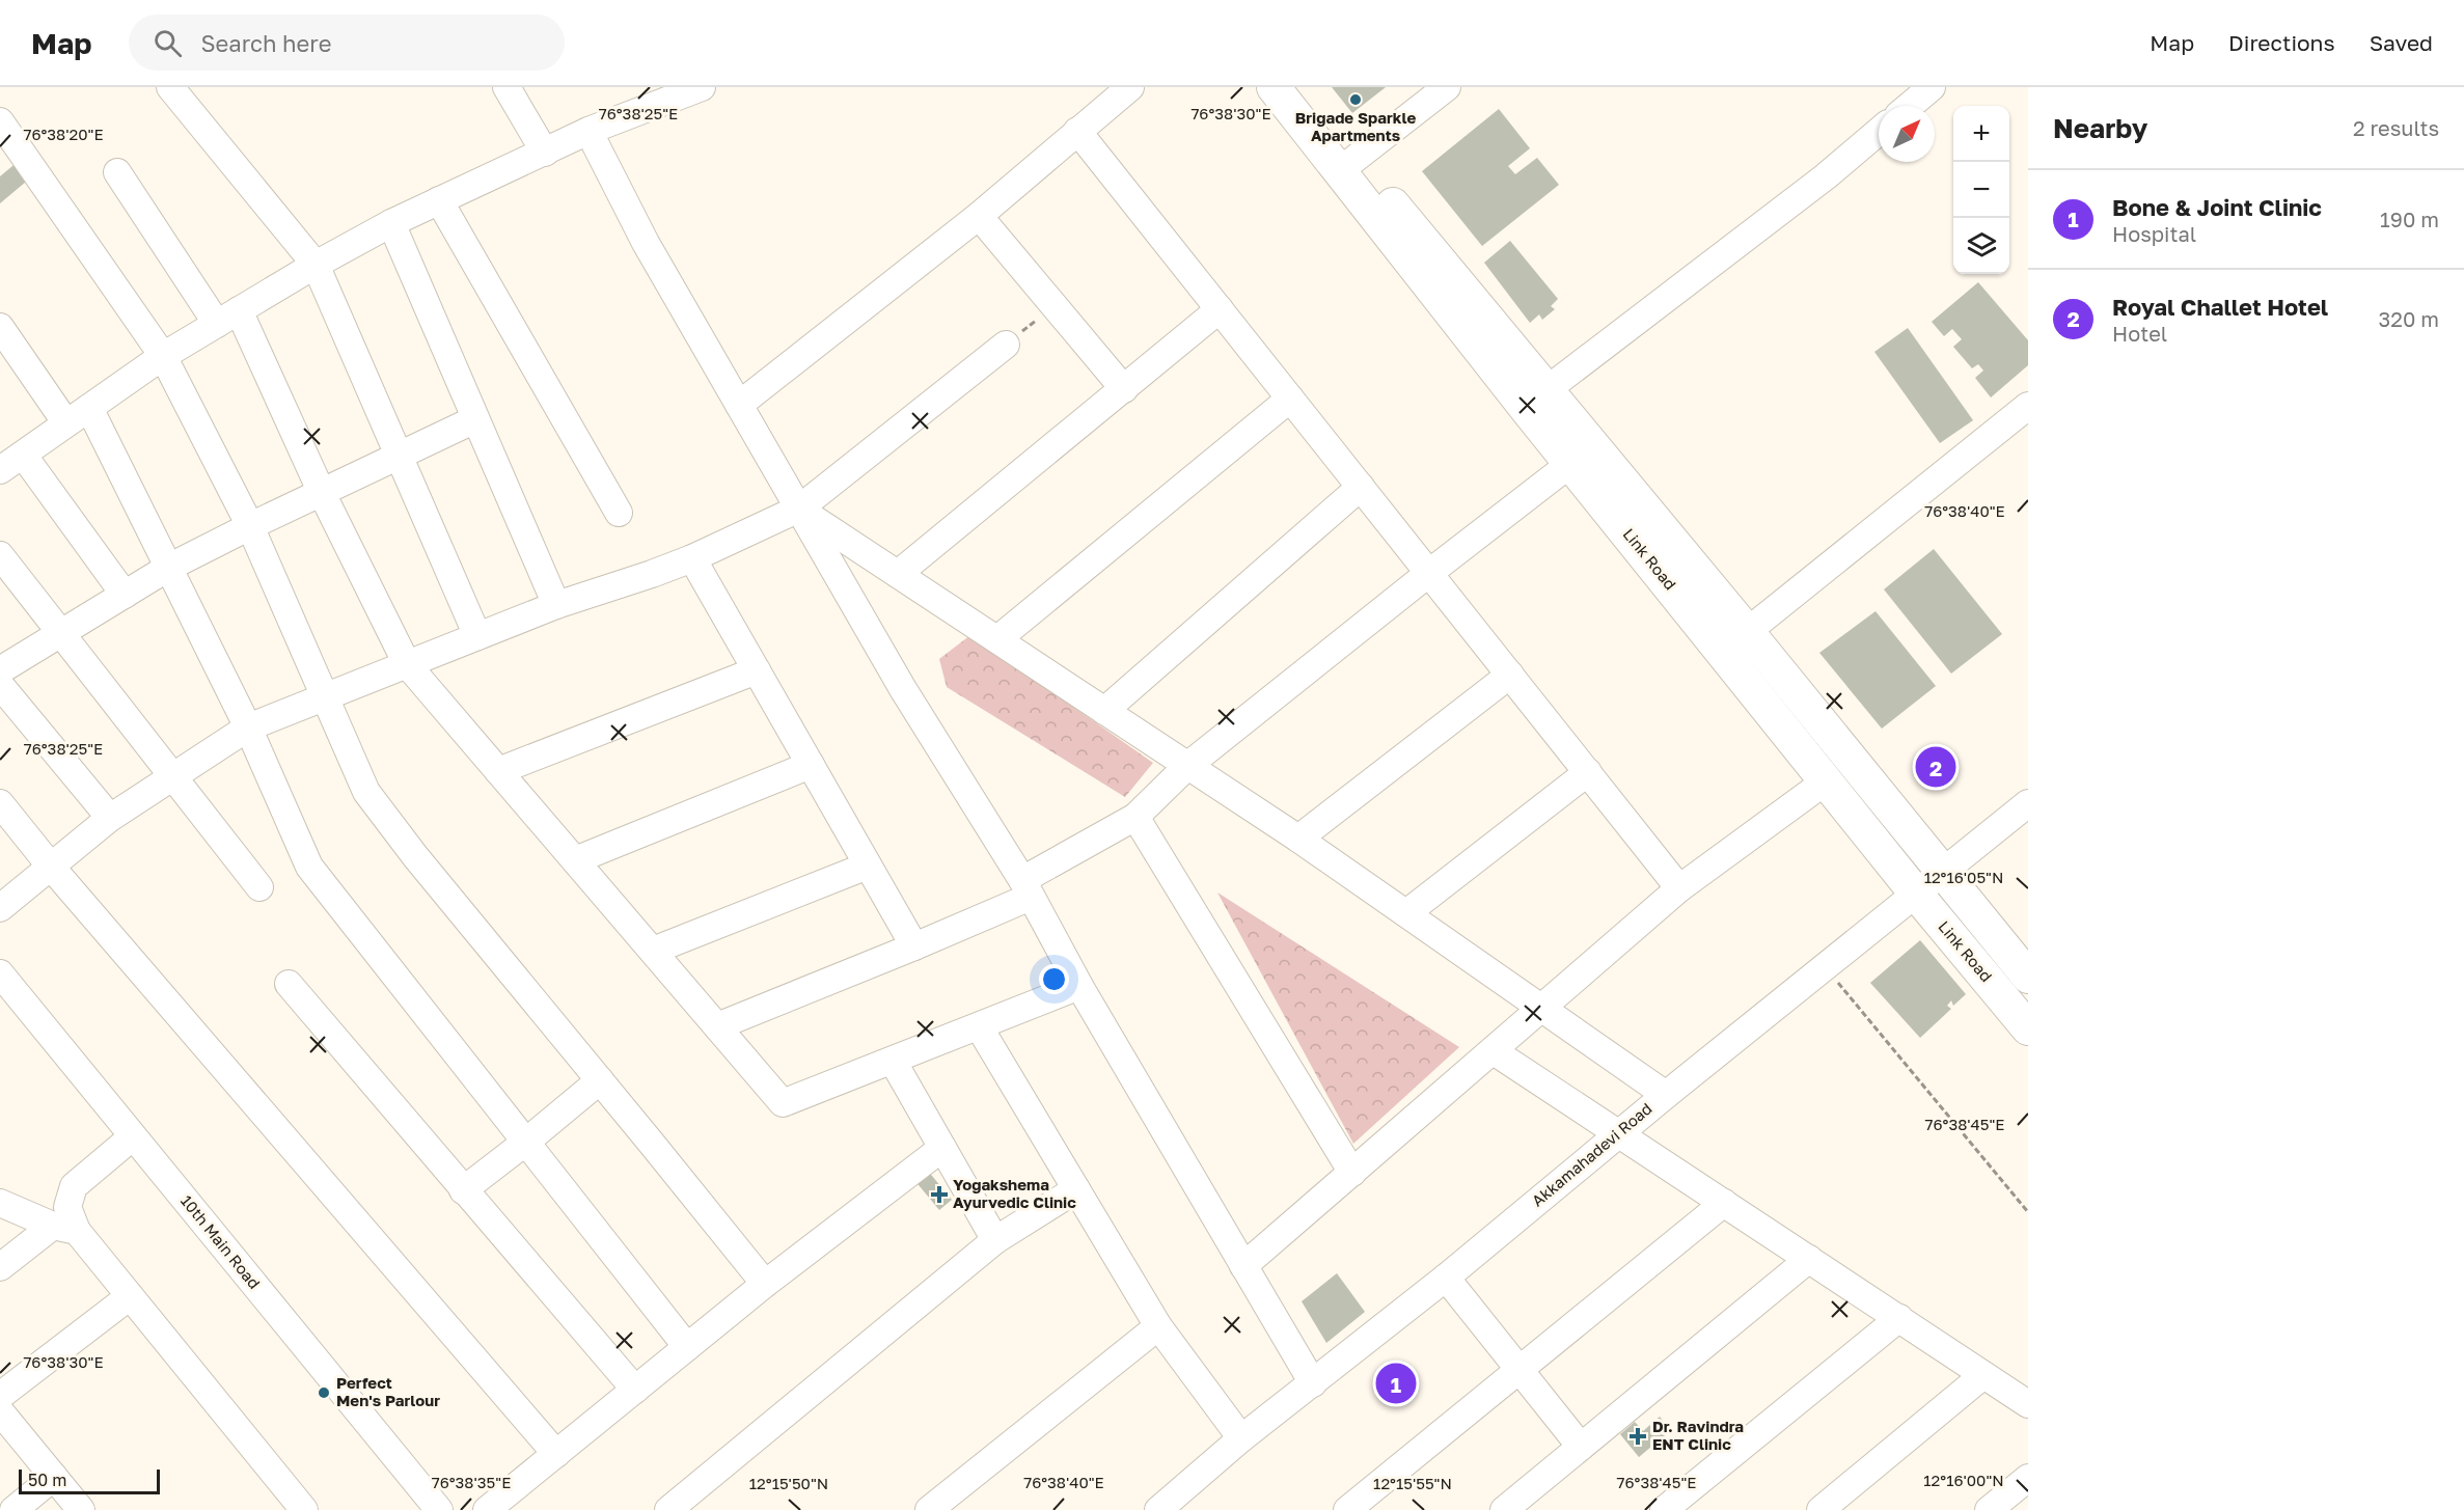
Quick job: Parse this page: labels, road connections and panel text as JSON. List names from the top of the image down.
{
  "streets": {
    "main road": ["Link Road"],
    "street": ["Akkamahadevi Road", "10th Main Road"]
  },
  "crossings": [
    ["Link Road", "Akkamahadevi Road"]
  ],
  "places": {
    "other": ["Brigade Sparkle Apartments", "Perfect Men's Parlour"],
    "health": ["Yogakshema Ayurvedic Clinic", "Dr. Ravindra ENT Clinic"]
  },
  "scale_bar": "50 m",
  "north": "top right",
  "page": {
    "header": "Map",
    "search": "Search here",
    "nav": ["Map", "Directions", "Saved"],
    "heading": ["Nearby", "2 results"],
    "map_buttons": ["+", "−"],
    "list": [
      {
        "mark": "1",
        "name": "Bone & Joint Clinic",
        "note": "Hospital",
        "value": "190 m"
      },
      {
        "mark": "2",
        "name": "Royal Challet Hotel",
        "note": "Hotel",
        "value": "320 m"
      }
    ],
    "pins": ["2", "1"],
    "scale": "50 m"
  },
  "coordinates": [
    "76°38'25\"E",
    "76°38'30\"E",
    "76°38'20\"E",
    "76°38'40\"E",
    "12°16'05\"N",
    "76°38'45\"E",
    "12°16'00\"N",
    "76°38'35\"E",
    "12°15'50\"N",
    "12°15'55\"N"
  ]
}
